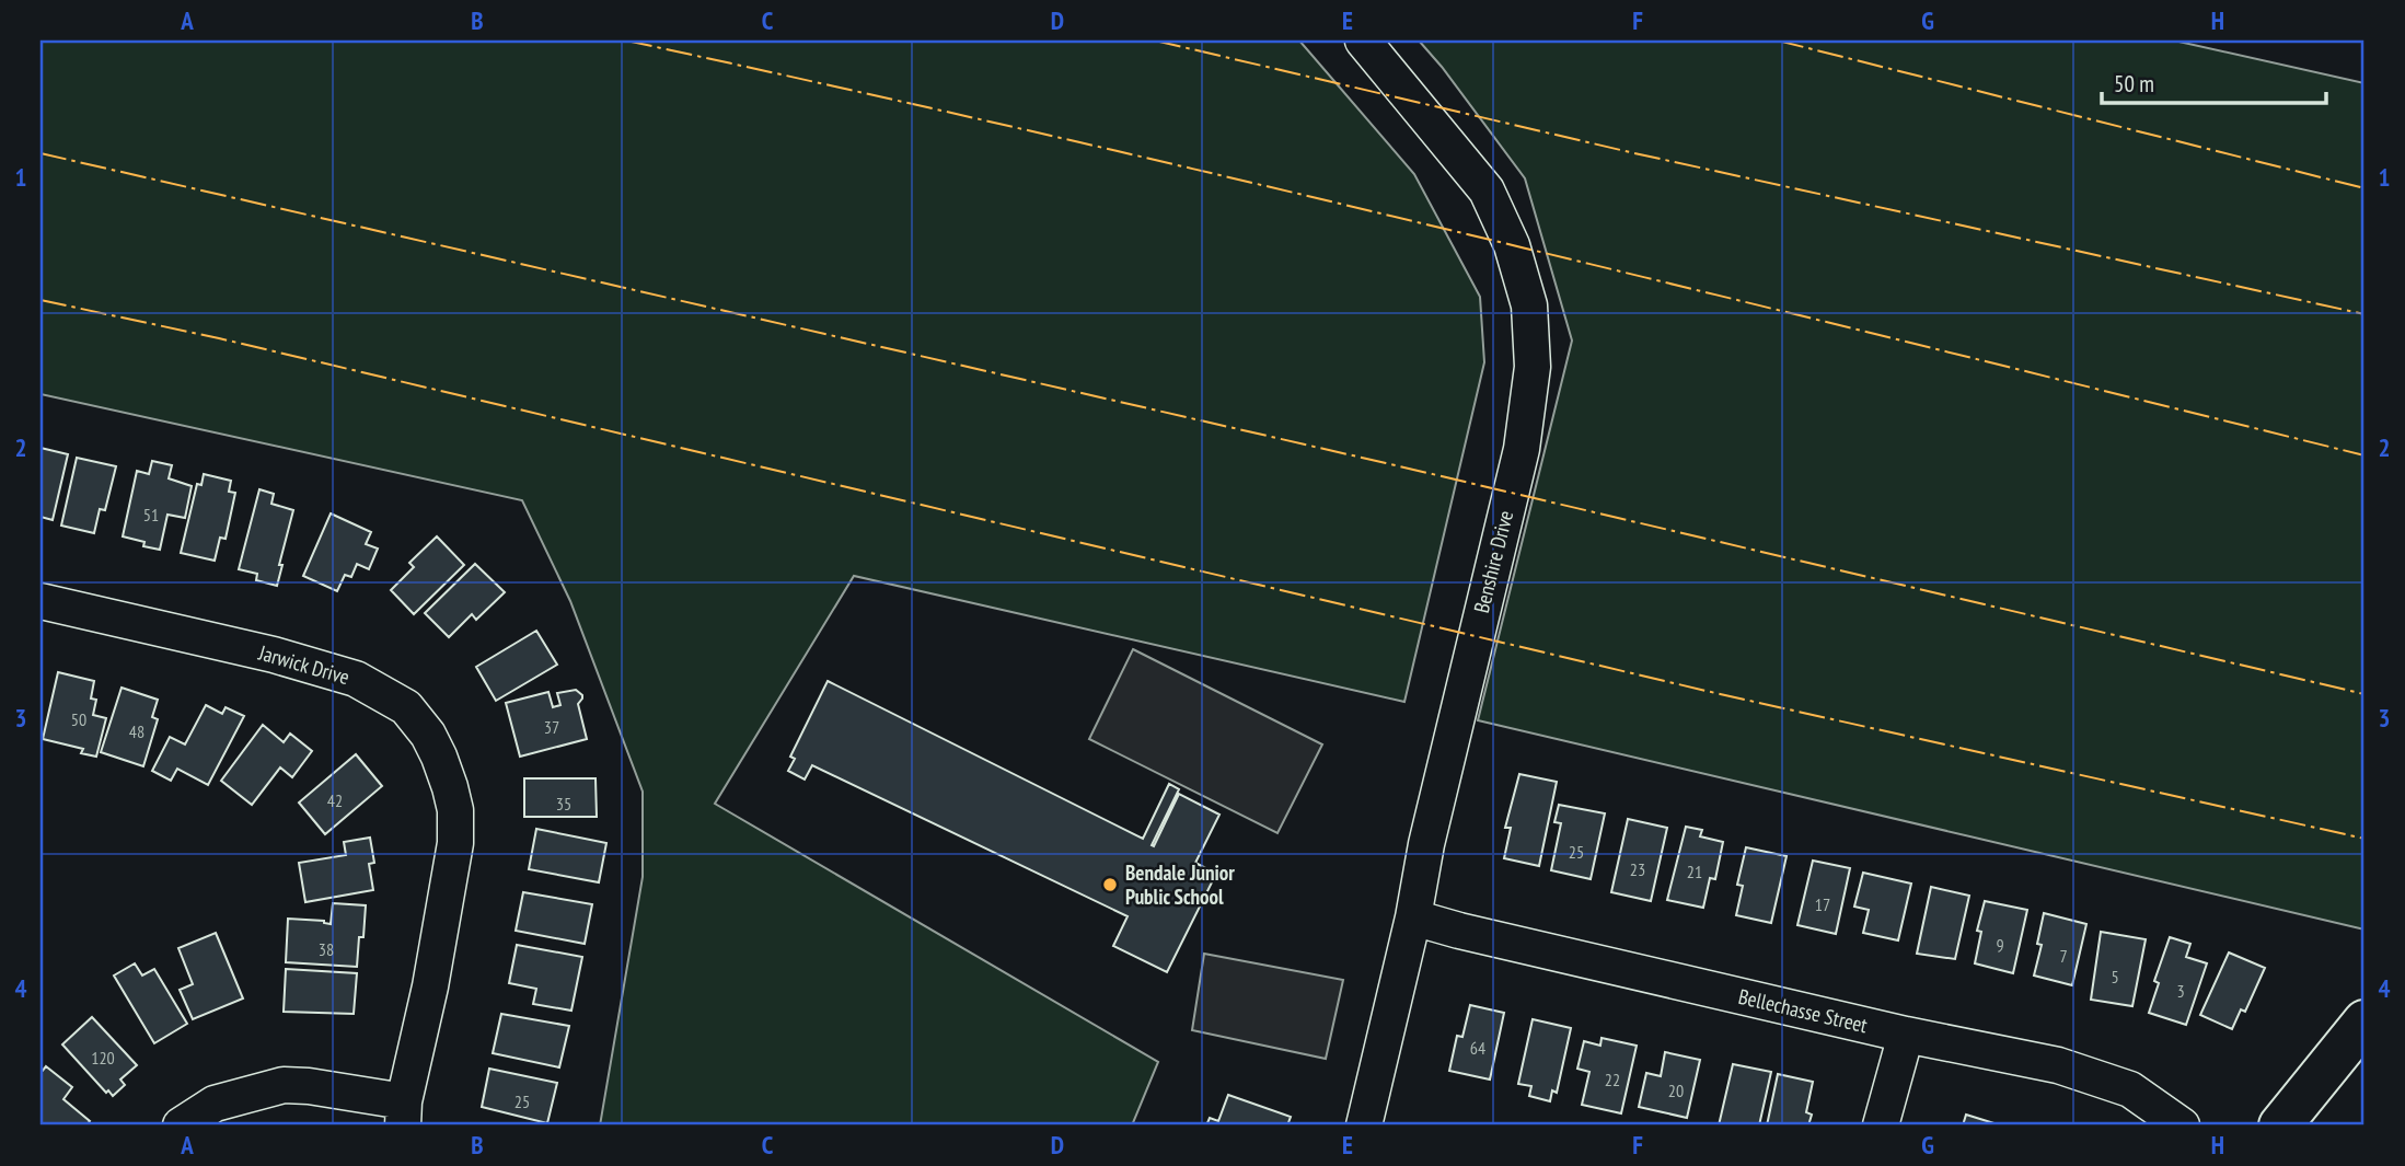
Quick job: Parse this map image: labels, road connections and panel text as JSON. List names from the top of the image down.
{
  "streets": {
    "street": ["Benshire Drive", "Jarwick Drive", "Bellechasse Street"]
  },
  "crossings": [
    ["Benshire Drive", "Bellechasse Street"]
  ],
  "places": ["Bendale Junior Public School"],
  "house_numbers": [
    "51",
    "50",
    "37",
    "48",
    "42",
    "35",
    "25",
    "23",
    "21",
    "17",
    "9",
    "38",
    "7",
    "5",
    "3",
    "64",
    "120",
    "22",
    "20",
    "25"
  ],
  "scale_bar": "50 m",
  "grid": {
    "columns": [
      "A",
      "B",
      "C",
      "D",
      "E",
      "F",
      "G",
      "H"
    ],
    "rows": [
      "1",
      "2",
      "3",
      "4"
    ]
  }
}
